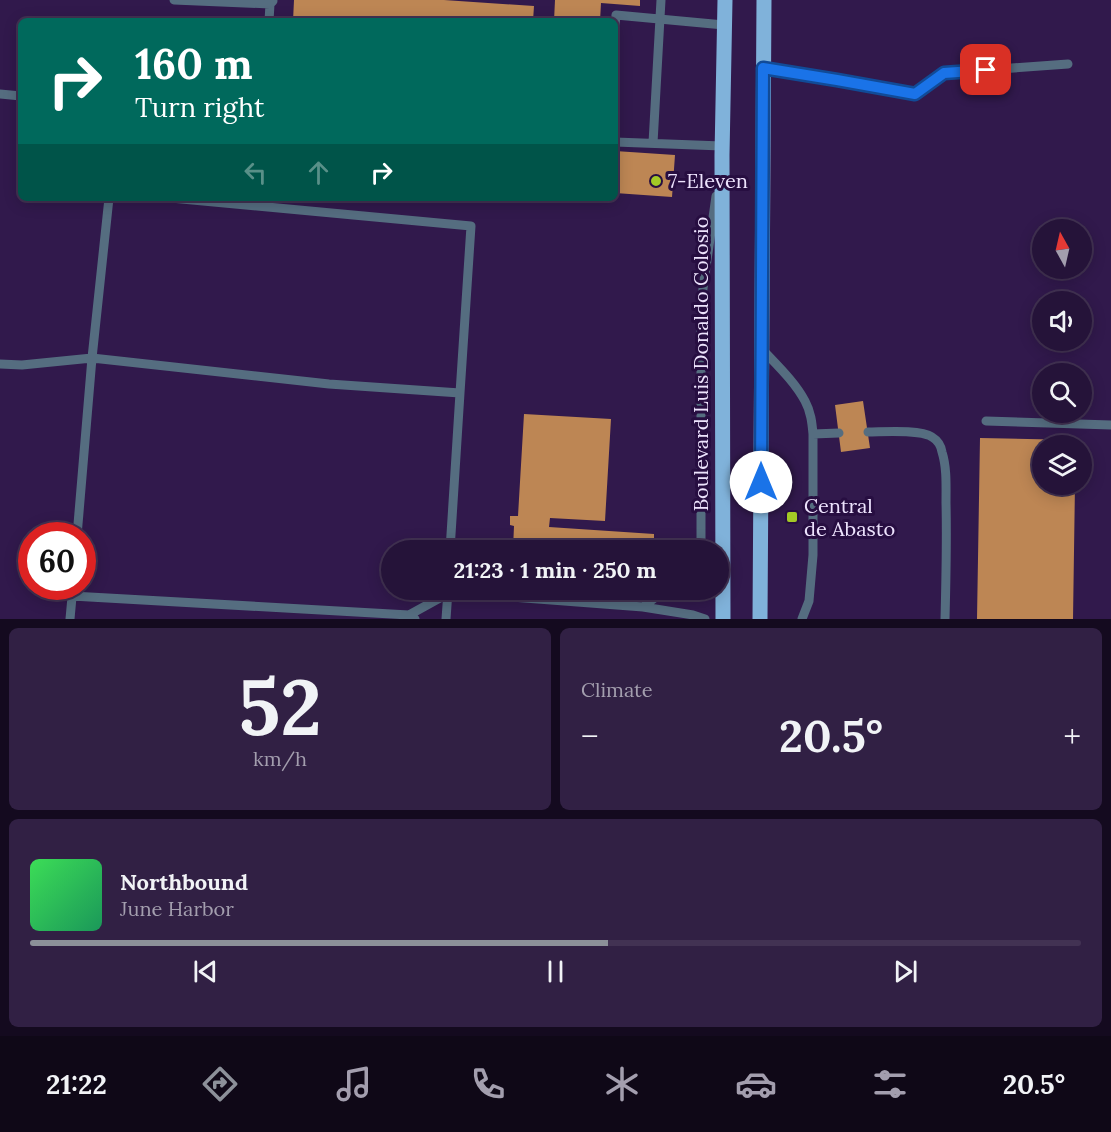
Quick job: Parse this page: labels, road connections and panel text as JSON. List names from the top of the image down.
{
  "streets": {
    "main road": ["Boulevard Luis Donaldo Colosio"]
  },
  "places": {
    "other": ["7-Eleven"],
    "transit": ["Central de Abasto"]
  },
  "north": "top",
  "page": {
    "turn": ["160 m", "Turn right"],
    "limit": "60",
    "trip": "21:23 · 1 min · 250 m",
    "tile": [
      ["52", "km/h"],
      "Climate"
    ],
    "heat": ["−", "20.5°", "+"],
    "song": ["Northbound", "June Harbor"],
    "tabs": ["21:22", "20.5°"]
  }
}
